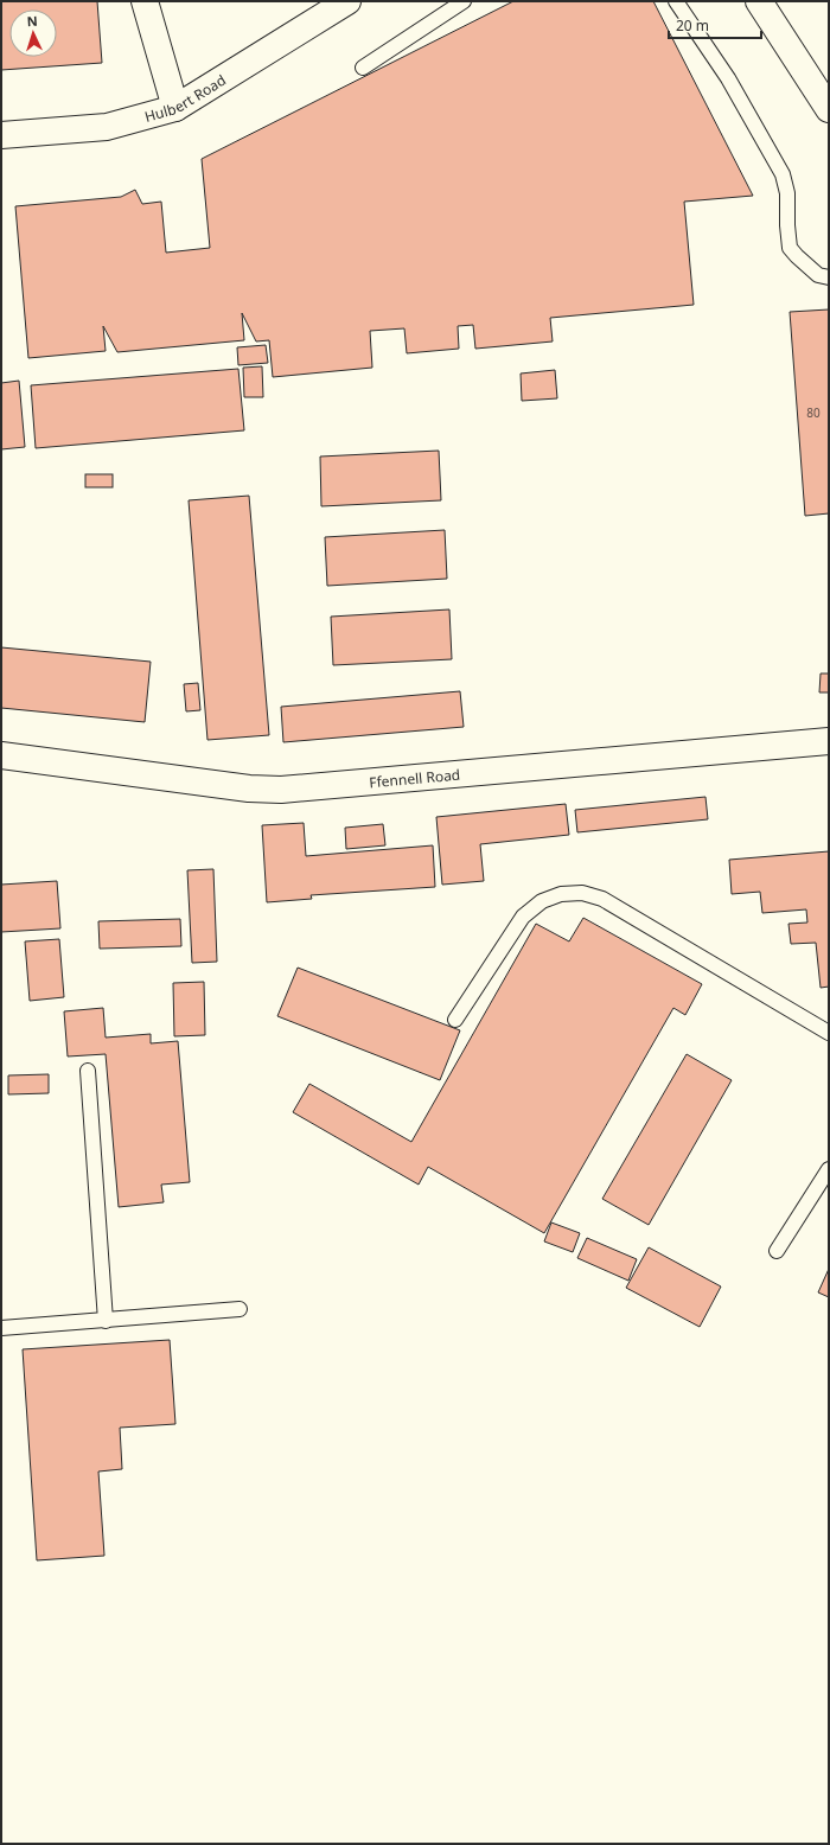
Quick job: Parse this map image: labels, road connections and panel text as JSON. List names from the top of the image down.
{
  "streets": {
    "street": ["Hulbert Road", "Ffennell Road"]
  },
  "house_numbers": ["80"],
  "scale_bar": "20 m",
  "north": "top"
}
